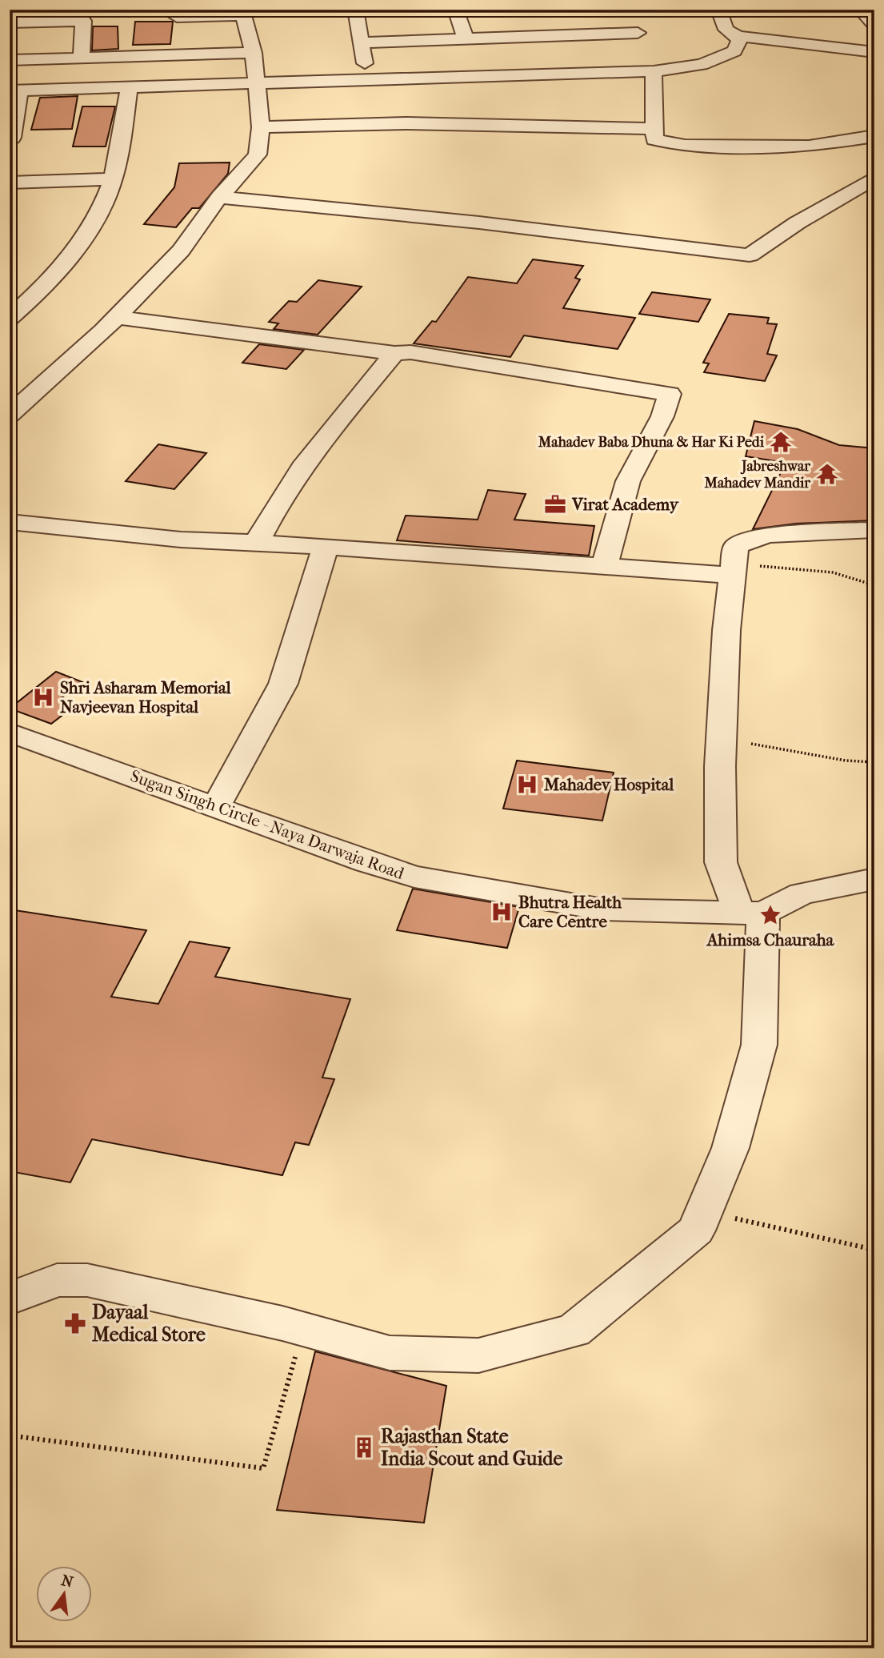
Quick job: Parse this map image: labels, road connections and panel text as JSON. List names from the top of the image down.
{
  "streets": {
    "street": ["Sugan Singh Circle - Naya Darwaja Road"]
  },
  "places": {
    "temple": ["Mahadev Baba Dhuna & Har Ki Pedi", "Jabreshwar Mahadev Mandir"],
    "office": ["Virat Academy"],
    "hospital": ["Shri Asharam Memorial Navjeevan Hospital", "Mahadev Hospital", "Bhutra Health Care Centre"],
    "place": ["Ahimsa Chauraha"],
    "pharmacy": ["Dayaal Medical Store"],
    "building": ["Rajasthan State India Scout and Guide"]
  },
  "north": "top"
}
